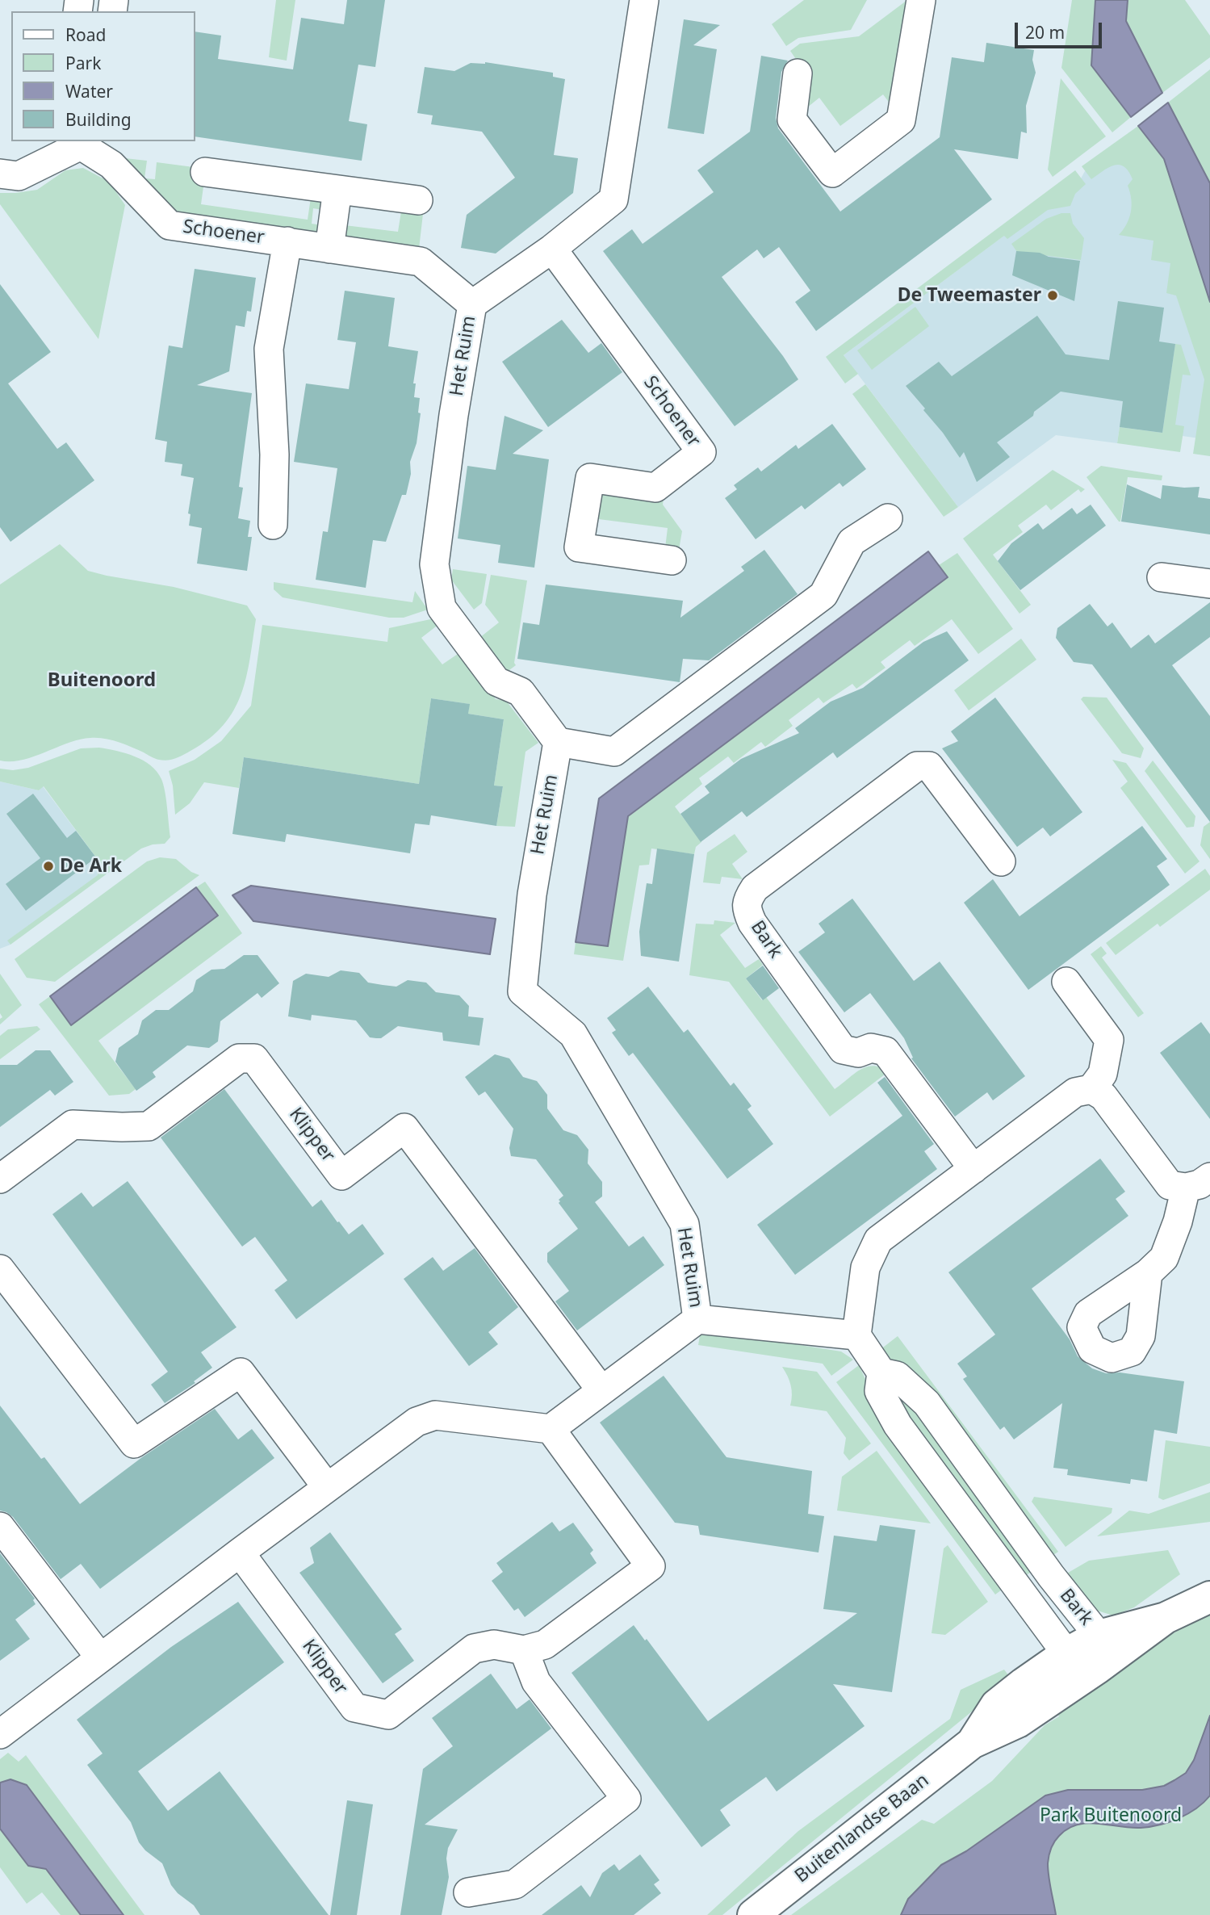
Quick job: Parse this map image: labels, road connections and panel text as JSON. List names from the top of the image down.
{
  "streets": {
    "street": [
      "Schoener",
      "Het Ruim",
      "Bark",
      "Klipper",
      "Buitenlandse Baan"
    ]
  },
  "crossings": [
    ["Schoener", "Het Ruim"],
    ["Bark", "Buitenlandse Baan"]
  ],
  "districts": ["Buitenoord"],
  "parks": ["Park Buitenoord"],
  "places": ["De Tweemaster", "De Ark"],
  "legend": [
    "Road",
    "Park",
    "Water",
    "Building"
  ],
  "scale_bar": "20 m"
}
